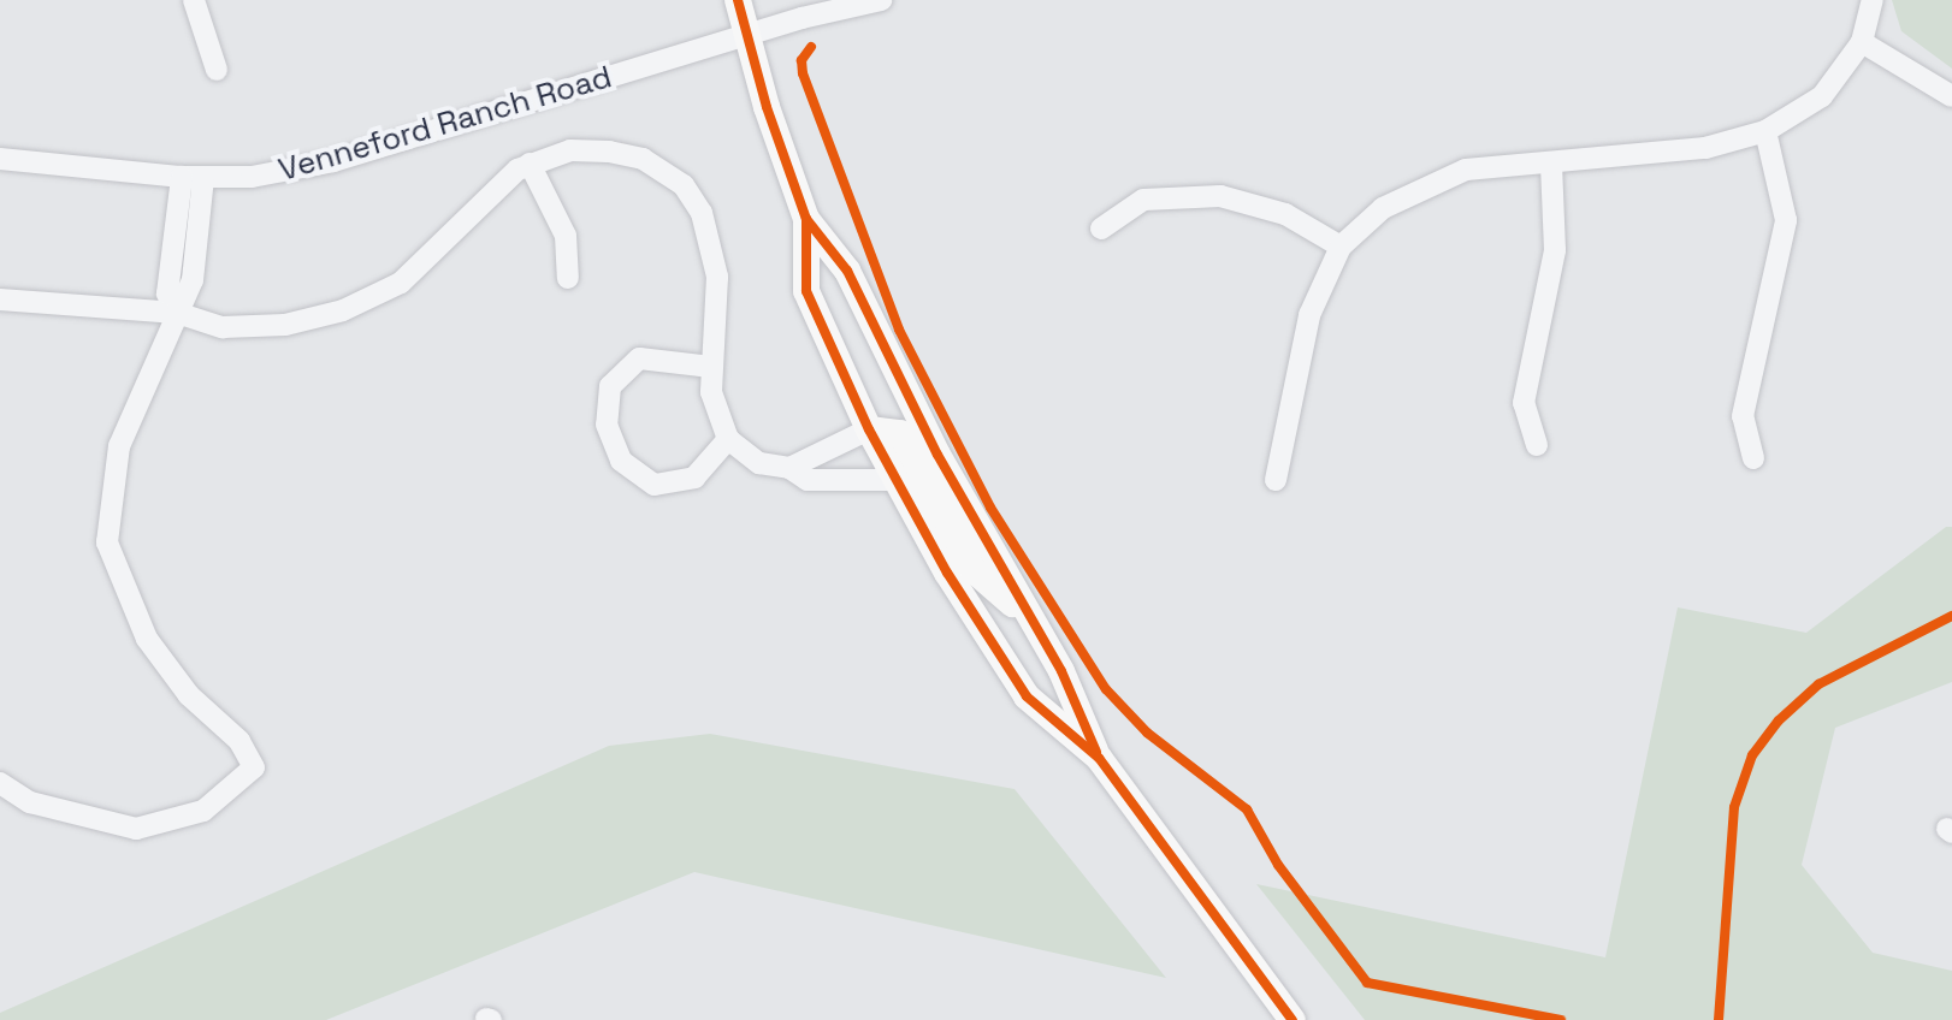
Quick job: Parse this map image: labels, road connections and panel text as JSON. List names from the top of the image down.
{
  "streets": {
    "street": ["Venneford Ranch Road"]
  }
}
